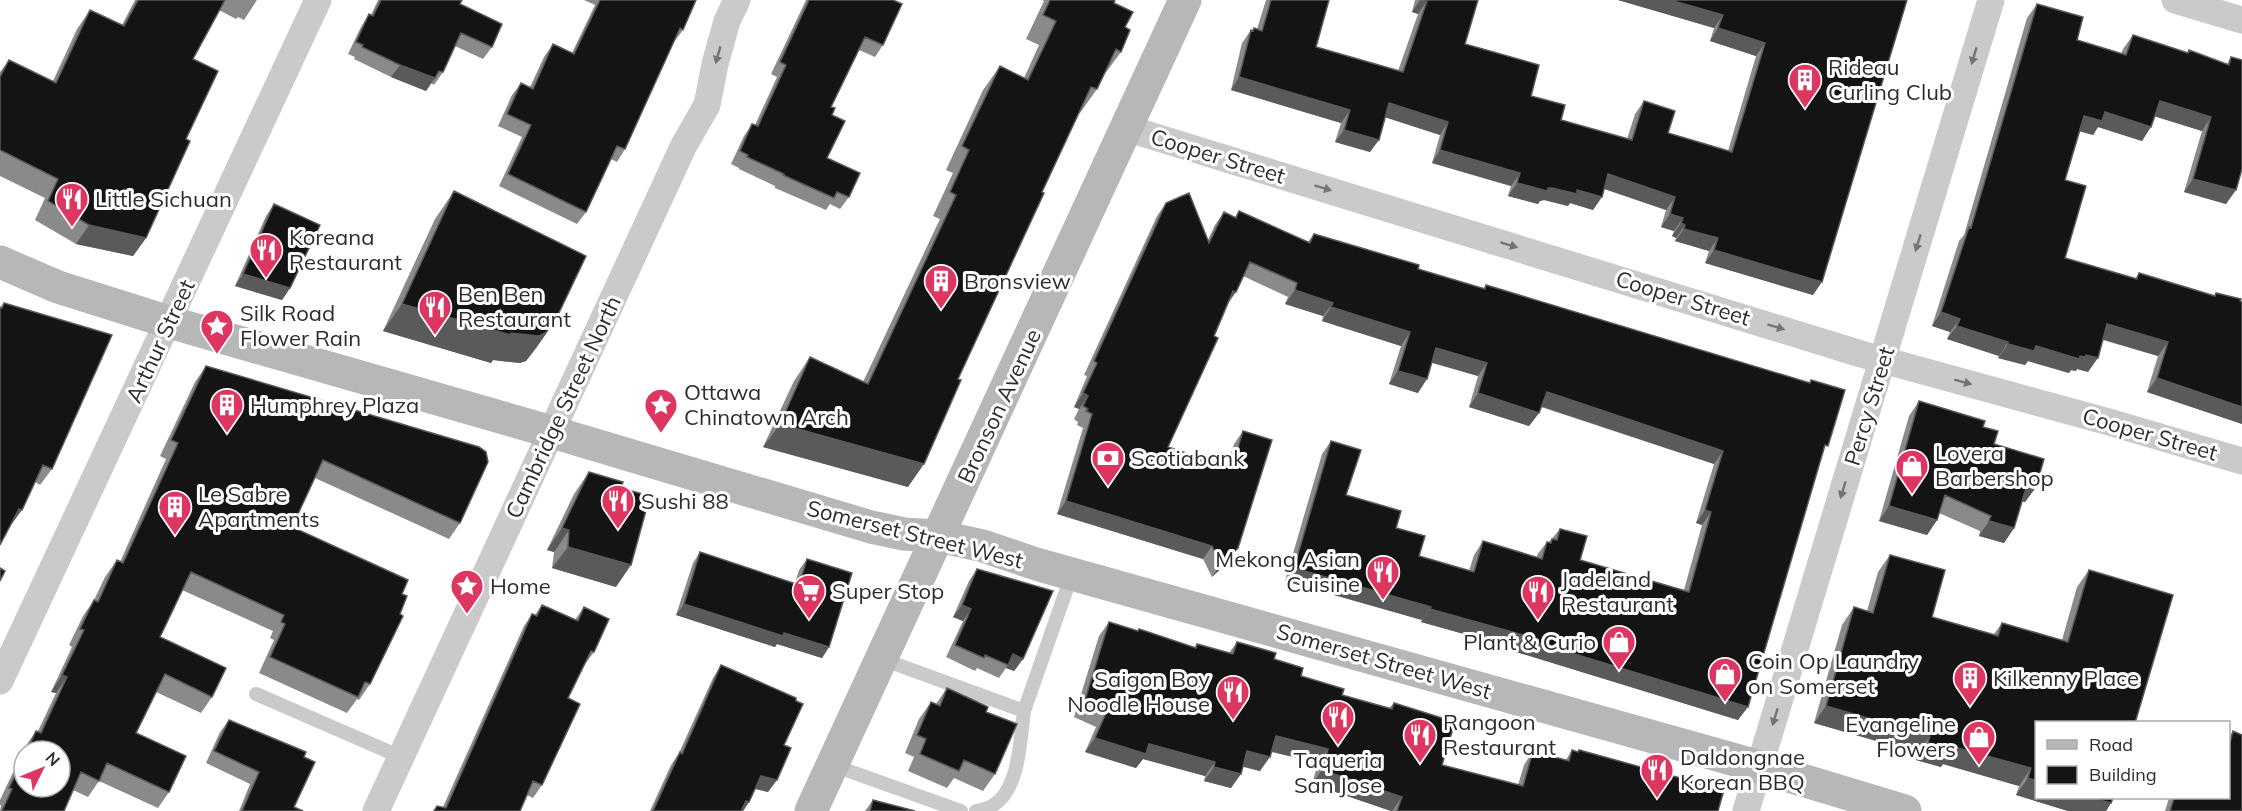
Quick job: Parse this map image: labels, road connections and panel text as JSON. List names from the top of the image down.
{
  "streets": {
    "main road": ["Bronson Avenue", "Somerset Street West"],
    "street": [
      "Cooper Street",
      "Arthur Street",
      "Percy Street",
      "Cambridge Street North"
    ]
  },
  "crossings": [
    ["Cooper Street", "Bronson Avenue"],
    ["Cooper Street", "Percy Street"],
    ["Arthur Street", "Somerset Street West"],
    ["Bronson Avenue", "Somerset Street West"],
    ["Percy Street", "Somerset Street West"],
    ["Cambridge Street North", "Somerset Street West"]
  ],
  "one_way": ["Cooper Street", "Percy Street", "Cambridge Street North"],
  "places": {
    "building": [
      "Rideau Curling Club",
      "Bronsview",
      "Humphrey Plaza",
      "Le Sabre Apartments",
      "Kilkenny Place"
    ],
    "restaurant": [
      "Little Sichuan",
      "Koreana Restaurant",
      "Ben Ben Restaurant",
      "Sushi 88",
      "Mekong Asian Cuisine",
      "Jadeland Restaurant",
      "Saigon Boy Noodle House",
      "Taqueria San Jose",
      "Rangoon Restaurant",
      "Daldongnae Korean BBQ"
    ],
    "place": ["Silk Road Flower Rain", "Ottawa Chinatown Arch", "Home"],
    "bank": ["Scotiabank"],
    "shop": [
      "Lovera Barbershop",
      "Plant & Curio",
      "Coin Op Laundry on Somerset",
      "Evangeline Flowers"
    ],
    "supermarket": ["Super Stop"]
  },
  "legend": ["Road", "Building"],
  "north": "top right"
}
